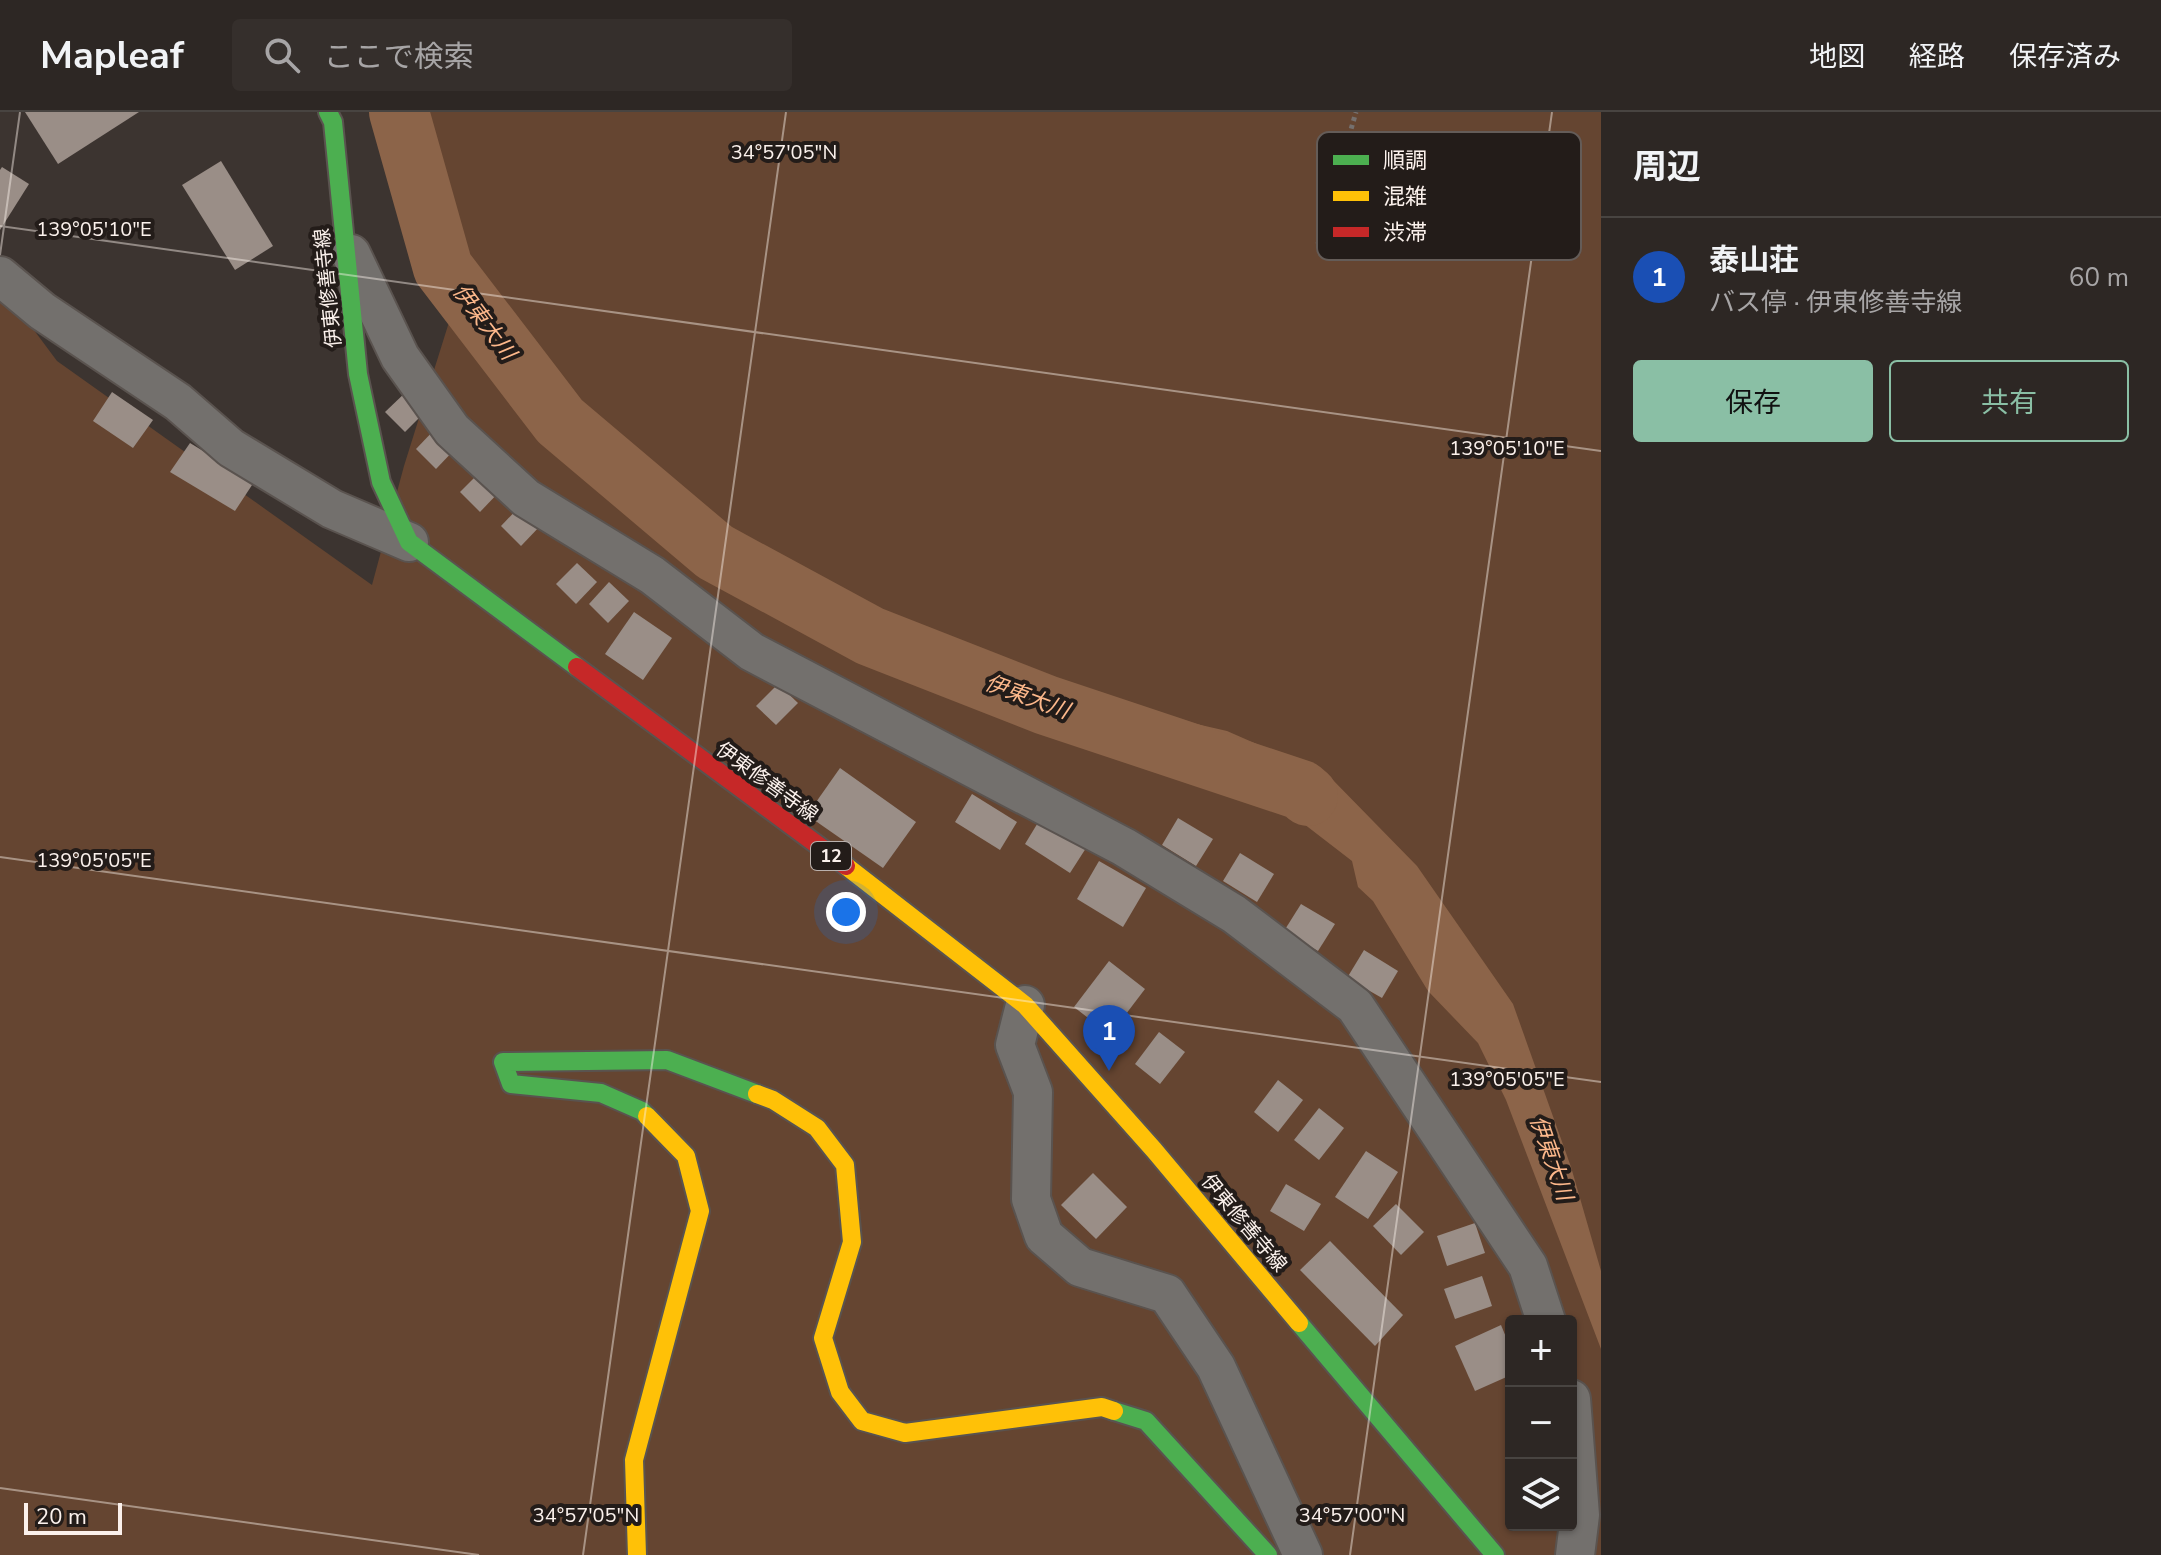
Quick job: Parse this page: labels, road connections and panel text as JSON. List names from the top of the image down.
{
  "streets": {
    "main road": ["伊東修善寺線", "12"]
  },
  "water": ["伊東大川"],
  "legend": ["順調", "混雑", "渋滞"],
  "scale_bar": "20 m",
  "page": {
    "header": "Mapleaf",
    "search": "ここで検索",
    "nav": ["地図", "経路", "保存済み"],
    "heading": "周辺",
    "list": [
      {
        "mark": "1",
        "name": "泰山荘",
        "note": "バス停 · 伊東修善寺線",
        "value": "60 m"
      }
    ],
    "buttons": ["保存", "共有"],
    "pins": "1",
    "map_buttons": ["+", "−"],
    "scale": "20 m"
  },
  "coordinates": [
    "34°57'05\"N",
    "139°05'10\"E",
    "139°05'05\"E",
    "34°57'00\"N"
  ]
}
